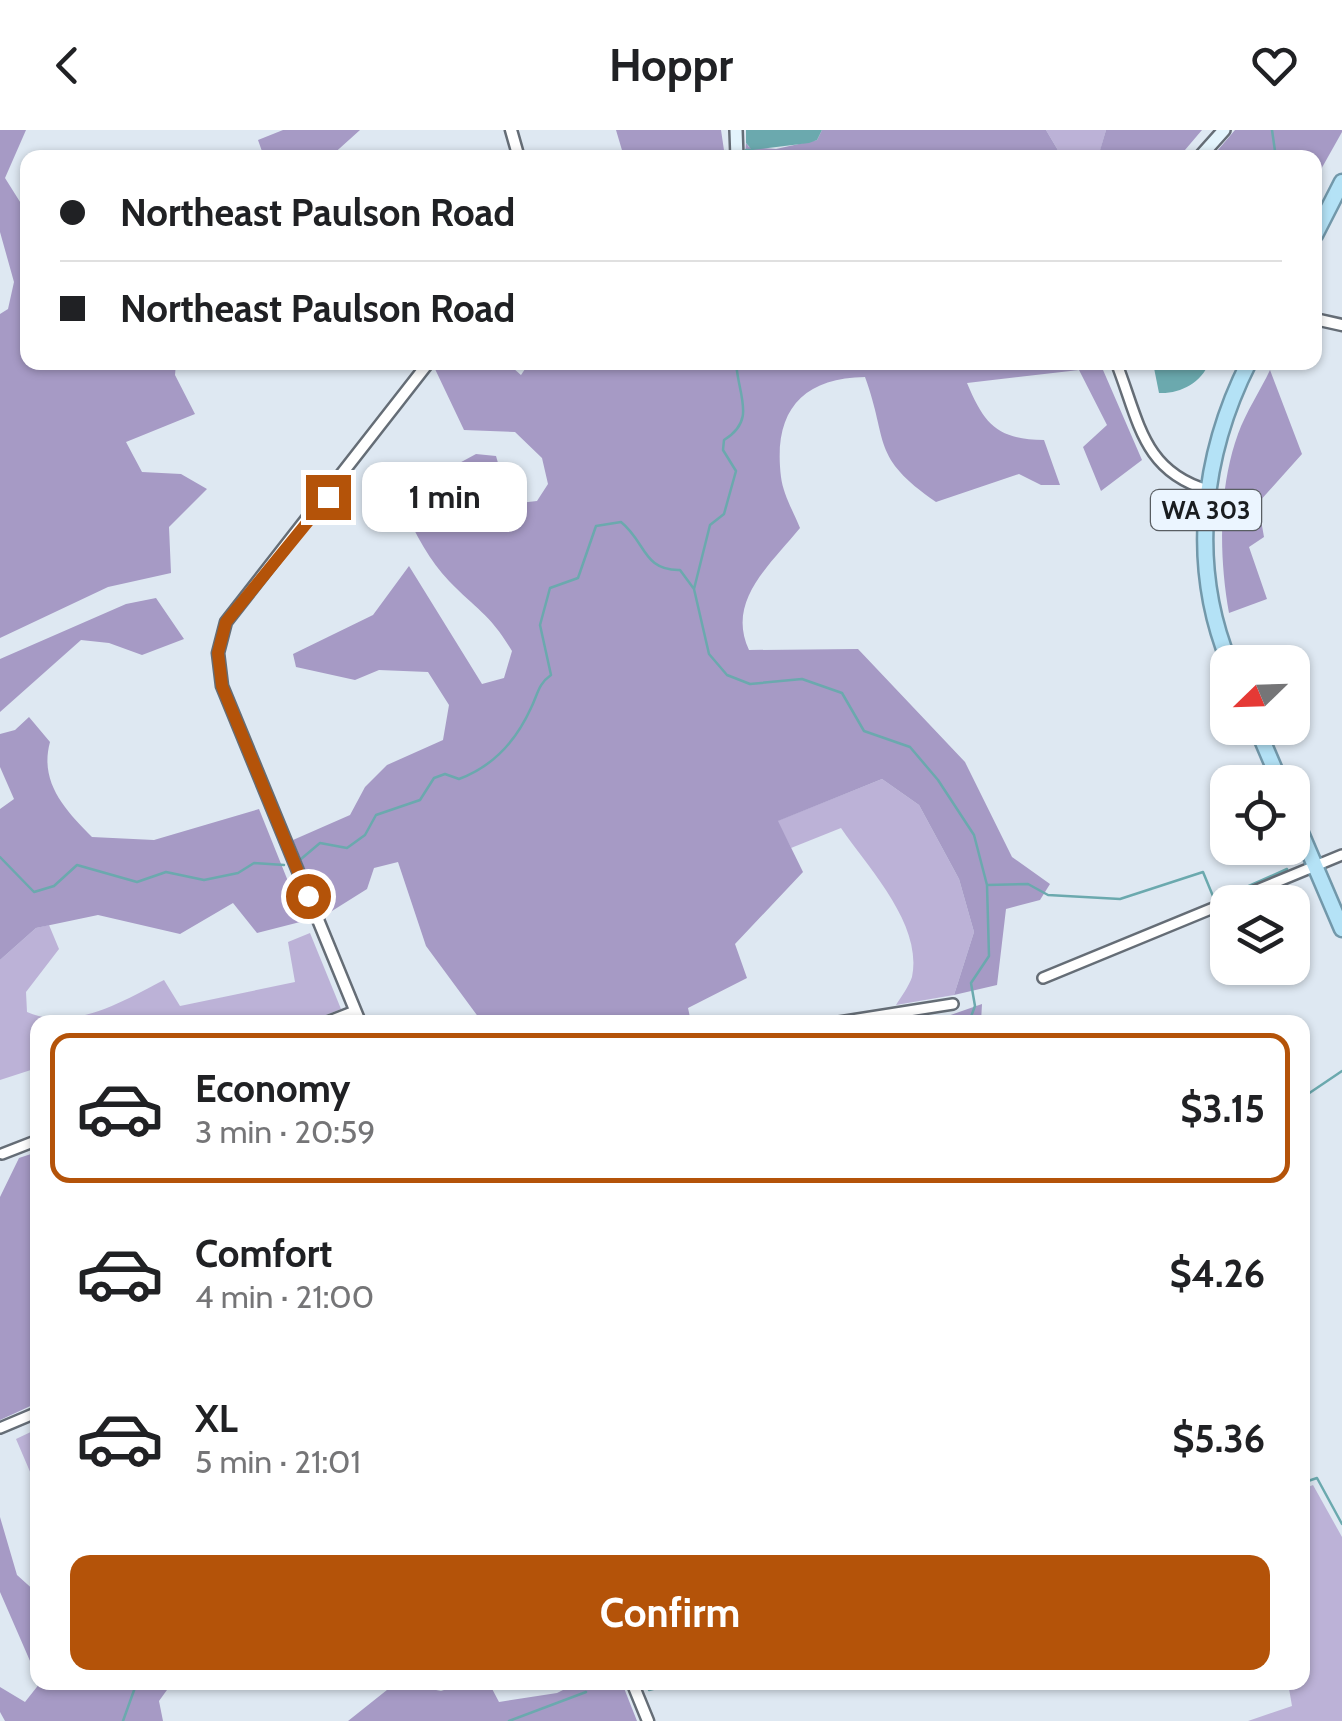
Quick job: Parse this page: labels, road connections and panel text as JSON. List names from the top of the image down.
{
  "streets": {
    "highway": ["WA 303"]
  },
  "north": "bottom left",
  "page": {
    "header": "Hoppr",
    "banner": ["Northeast Paulson Road", "Northeast Paulson Road"],
    "bubble": "1 min",
    "list": [
      {
        "name": "Economy",
        "note": "3 min · 20:59",
        "value": "$3.15"
      },
      {
        "name": "Comfort",
        "note": "4 min · 21:00",
        "value": "$4.26"
      },
      {
        "name": "XL",
        "note": "5 min · 21:01",
        "value": "$5.36"
      }
    ],
    "buttons": "Confirm"
  }
}
